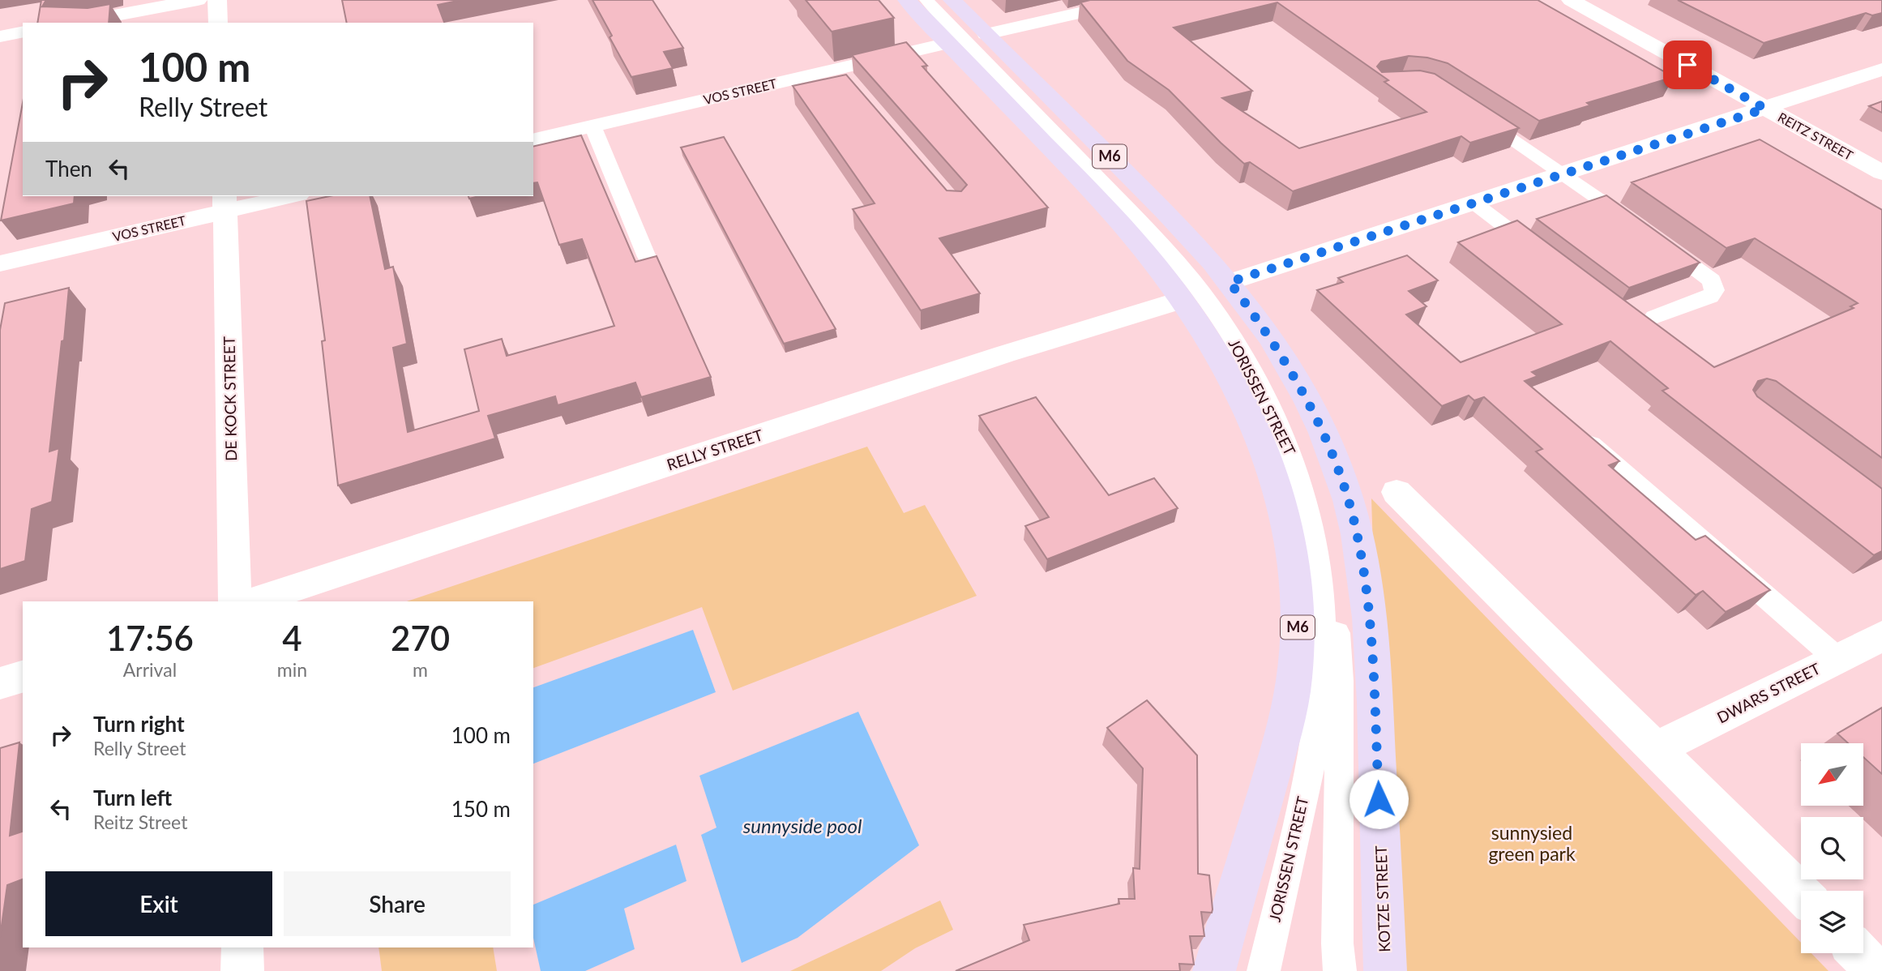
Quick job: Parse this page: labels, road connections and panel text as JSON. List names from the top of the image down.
{
  "streets": {
    "main road": ["M6", "KOTZE STREET"],
    "street": [
      "VOS STREET",
      "REITZ STREET",
      "DE KOCK STREET",
      "RELLY STREET",
      "DWARS STREET"
    ],
    "lane": ["JORISSEN STREET"]
  },
  "crossings": [
    ["VOS STREET", "M6"],
    ["VOS STREET", "DE KOCK STREET"],
    ["M6", "RELLY STREET"],
    ["M6", "KOTZE STREET"]
  ],
  "water": ["sunnyside pool"],
  "parks": ["sunnysied green park"],
  "north": "bottom left",
  "page": {
    "turn": ["100 m", "Relly Street"],
    "then": "Then",
    "eta": [
      "17:56",
      "Arrival",
      "4",
      "min",
      "270",
      "m"
    ],
    "list": [
      {
        "name": "Turn right",
        "note": "Relly Street",
        "value": "100 m"
      },
      {
        "name": "Turn left",
        "note": "Reitz Street",
        "value": "150 m"
      }
    ],
    "buttons": ["Exit", "Share"]
  }
}
